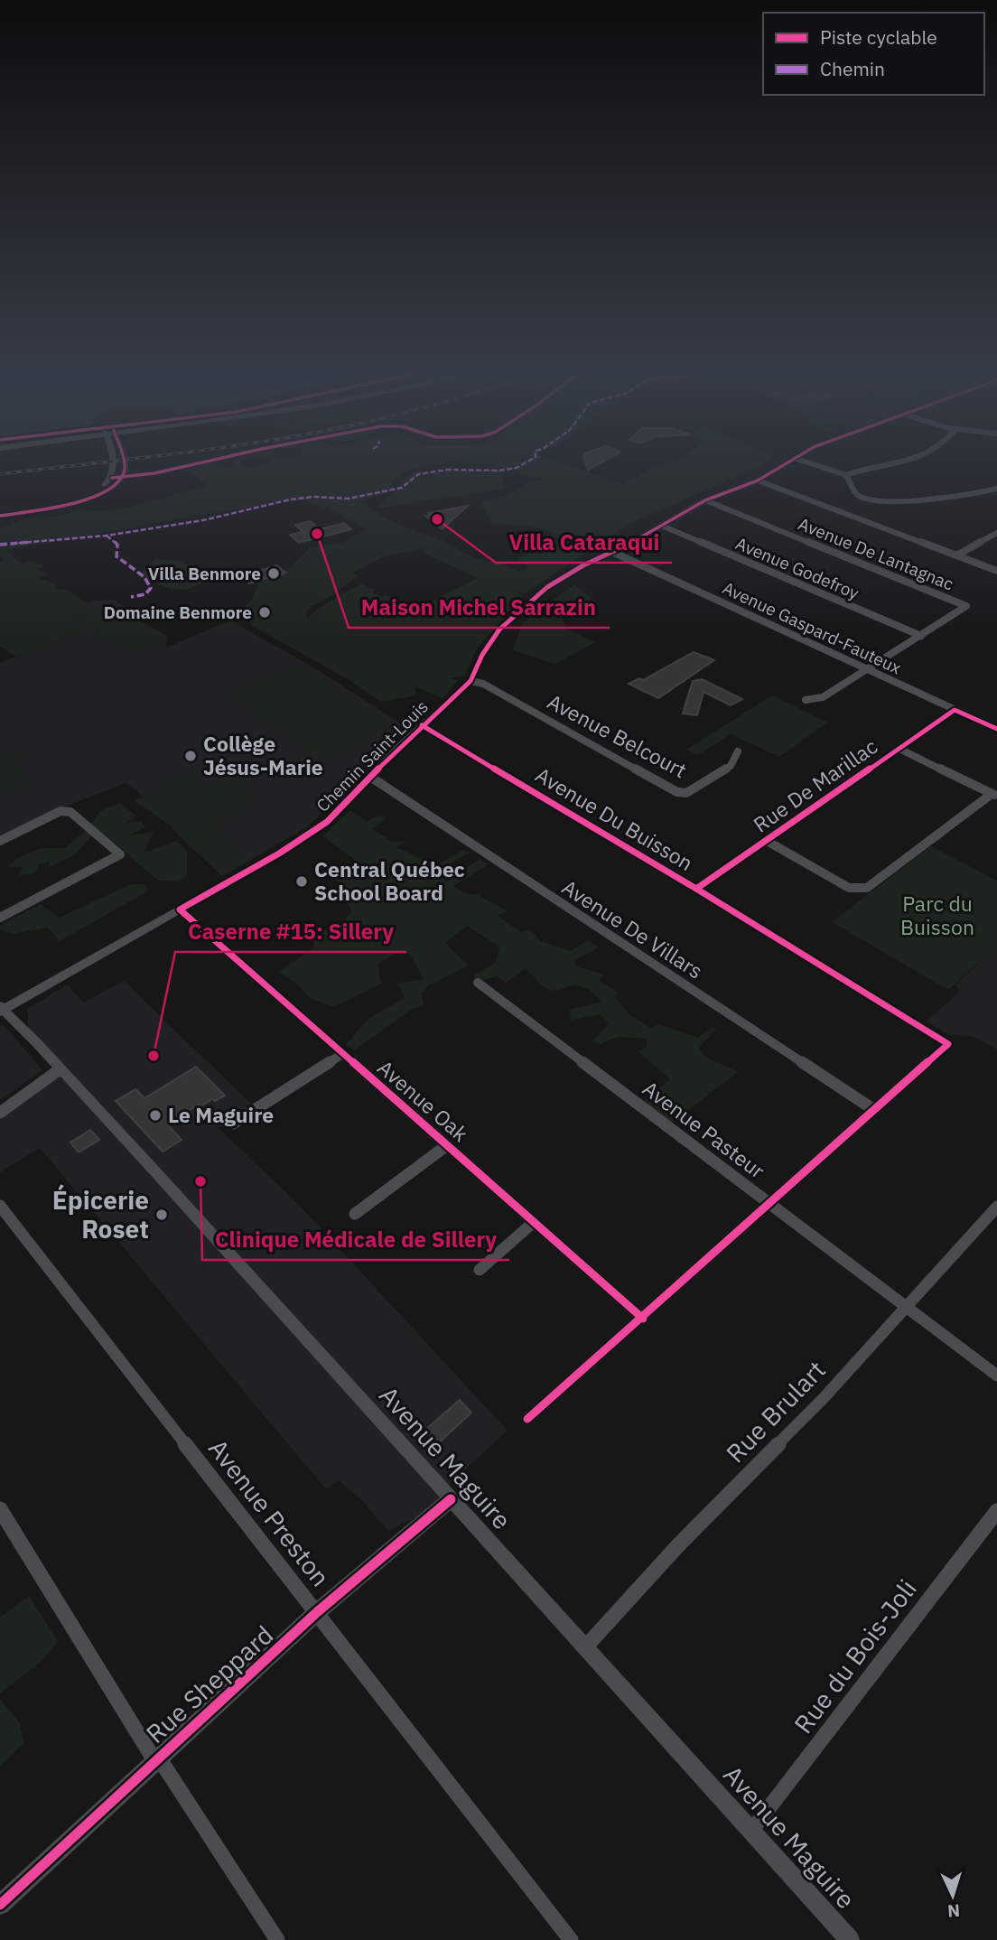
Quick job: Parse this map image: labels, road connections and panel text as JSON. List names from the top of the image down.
{
  "streets": {
    "street": [
      "Avenue De Lantagnac",
      "Avenue Godefroy",
      "Avenue Gaspard-Fauteux",
      "Avenue Belcourt",
      "Chemin Saint-Louis",
      "Rue De Marillac",
      "Avenue Du Buisson",
      "Avenue De Villars",
      "Avenue Oak",
      "Avenue Pasteur",
      "Rue Brulart",
      "Avenue Maguire",
      "Avenue Preston",
      "Rue du Bois-Joli",
      "Rue Sheppard"
    ]
  },
  "crossings": [
    ["Avenue De Lantagnac", "Avenue Godefroy"],
    ["Avenue De Lantagnac", "Chemin Saint-Louis"],
    ["Avenue Godefroy", "Chemin Saint-Louis"],
    ["Avenue Gaspard-Fauteux", "Chemin Saint-Louis"],
    ["Avenue Gaspard-Fauteux", "Rue De Marillac"],
    ["Avenue Belcourt", "Chemin Saint-Louis"],
    ["Chemin Saint-Louis", "Avenue Du Buisson"],
    ["Chemin Saint-Louis", "Avenue De Villars"],
    ["Chemin Saint-Louis", "Avenue Oak"],
    ["Chemin Saint-Louis", "Avenue Maguire"],
    ["Rue De Marillac", "Avenue Du Buisson"],
    ["Avenue Du Buisson", "Avenue De Villars"],
    ["Avenue Pasteur", "Rue Brulart"],
    ["Rue Brulart", "Avenue Maguire"],
    ["Avenue Maguire", "Rue du Bois-Joli"],
    ["Avenue Maguire", "Rue Sheppard"],
    ["Avenue Preston", "Rue Sheppard"]
  ],
  "parks": ["Parc du Buisson"],
  "places": [
    "Villa Cataraqui",
    "Maison Michel Sarrazin",
    "Villa Benmore",
    "Domaine Benmore",
    "Collège Jésus-Marie",
    "Central Québec School Board",
    "Caserne #15: Sillery",
    "Le Maguire",
    "Clinique Médicale de Sillery",
    "Épicerie Roset"
  ],
  "legend": ["Piste cyclable", "Chemin"],
  "north": "bottom"
}
